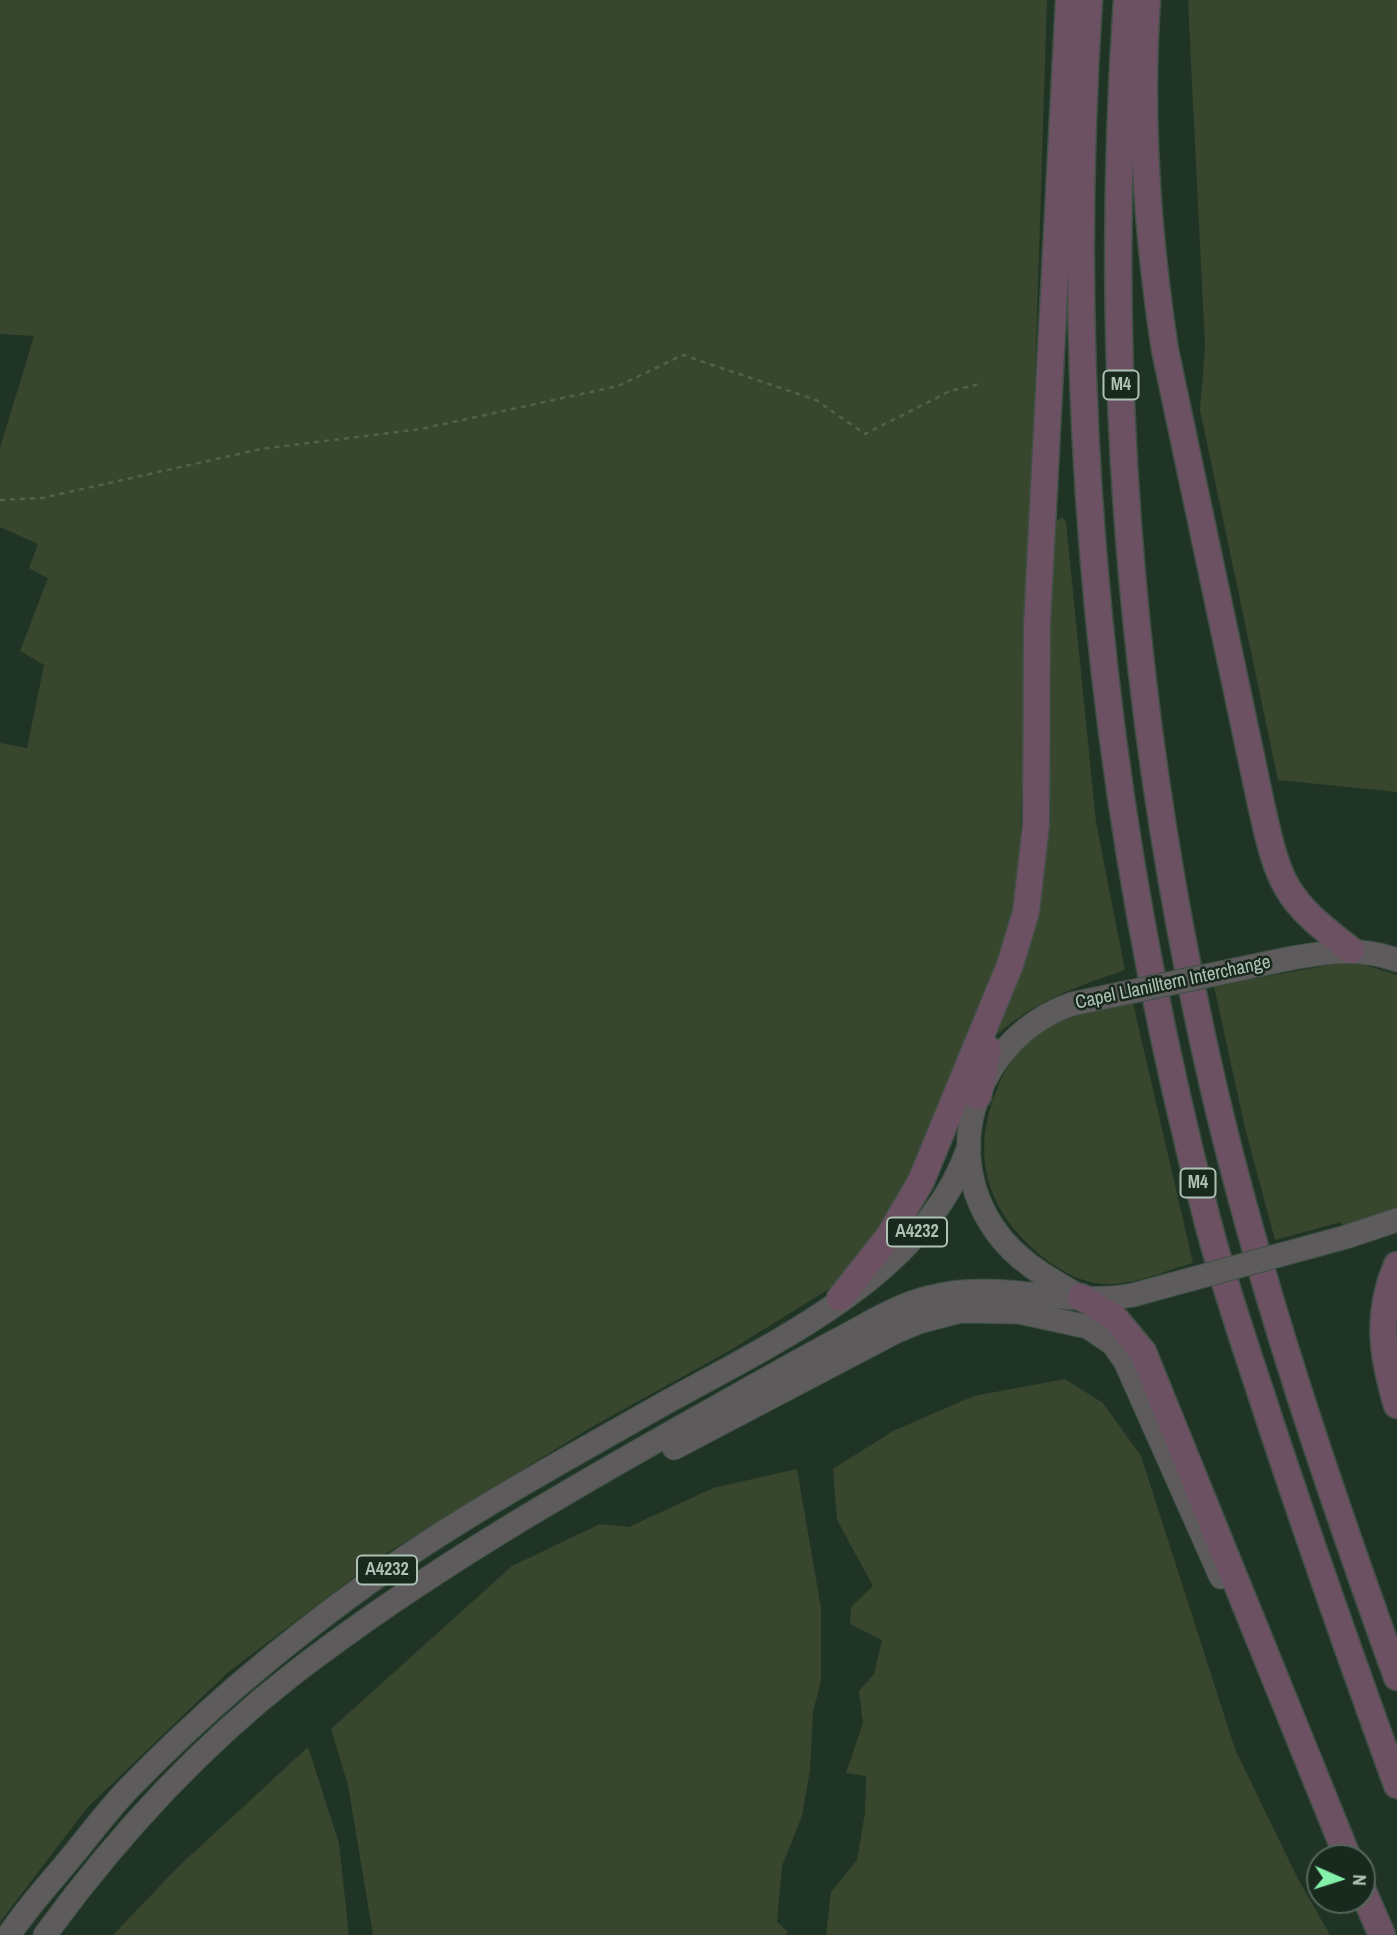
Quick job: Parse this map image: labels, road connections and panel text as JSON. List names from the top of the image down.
{
  "streets": {
    "highway": ["M4", "Capel Llanilltern Interchange", "A4232"]
  },
  "crossings": [
    ["Capel Llanilltern Interchange", "A4232"]
  ],
  "north": "right"
}
